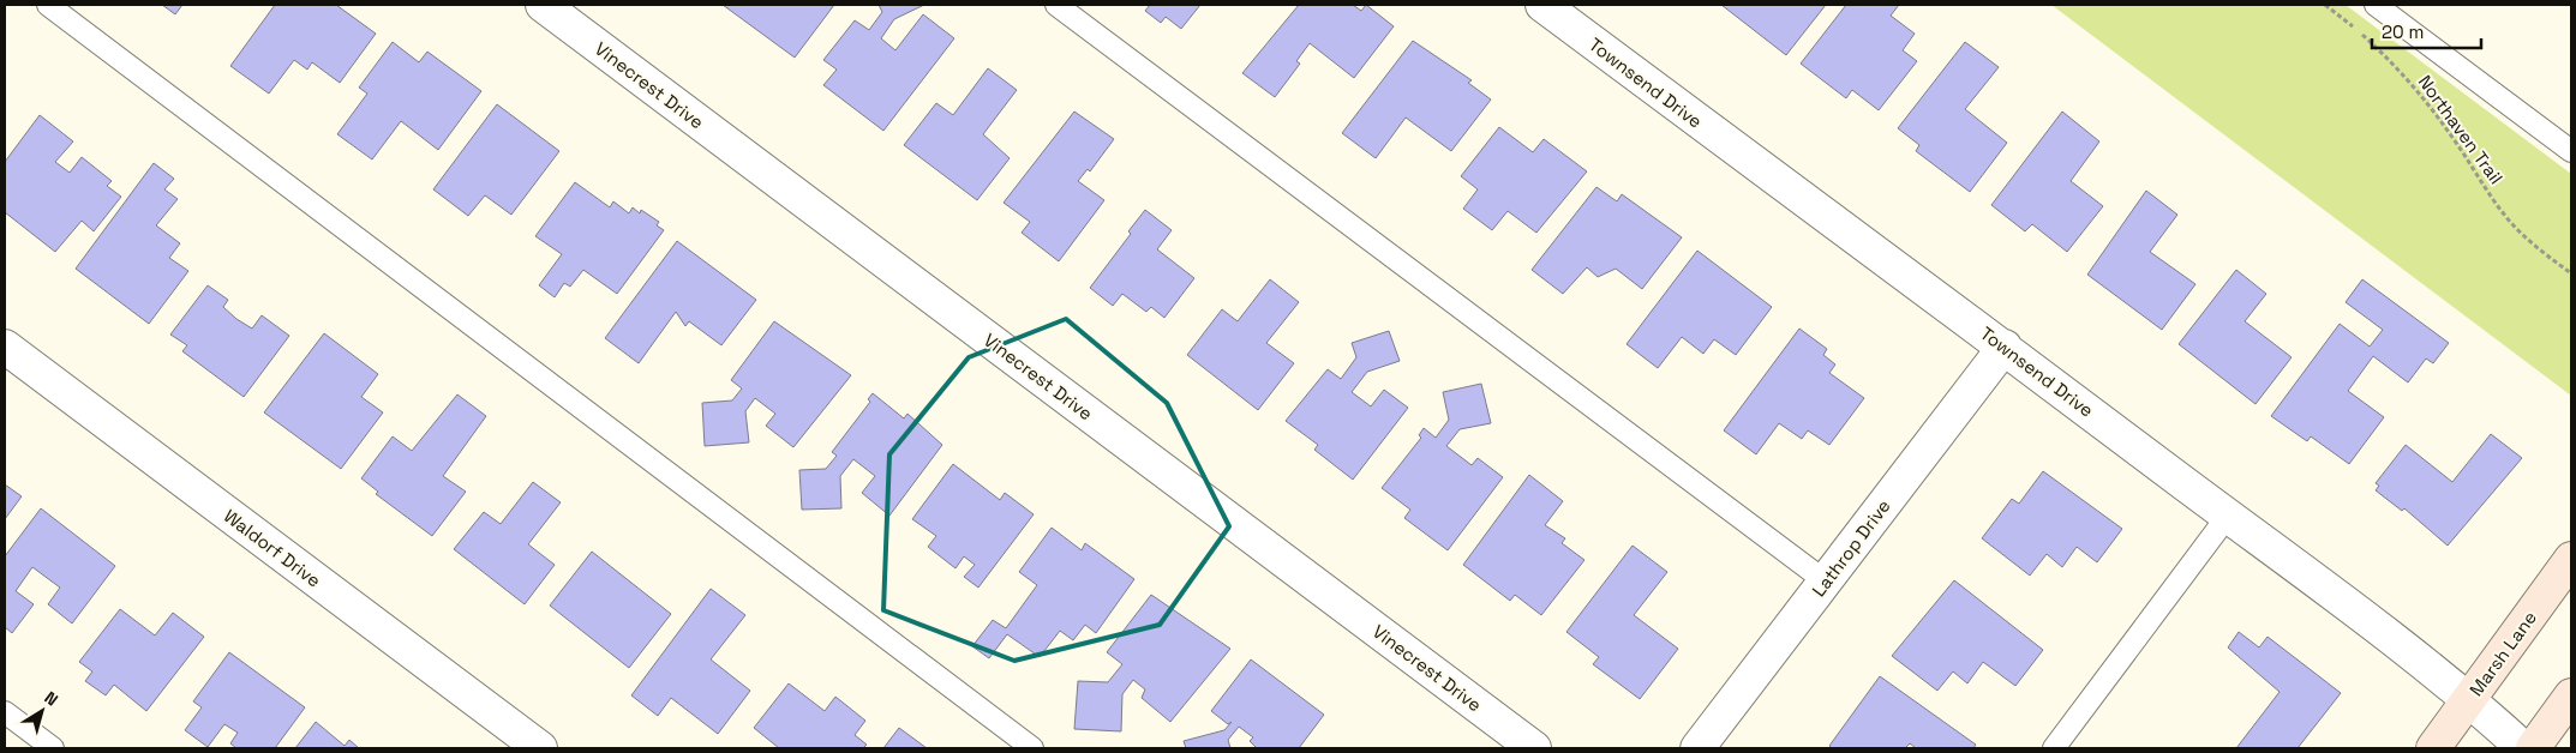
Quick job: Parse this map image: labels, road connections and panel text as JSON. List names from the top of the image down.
{
  "streets": {
    "main road": ["Marsh Lane"],
    "street": [
      "Townsend Drive",
      "Vinecrest Drive",
      "Waldorf Drive",
      "Lathrop Drive"
    ],
    "path": ["Northaven Trail"]
  },
  "crossings": [
    ["Townsend Drive", "Lathrop Drive"],
    ["Townsend Drive", "Marsh Lane"]
  ],
  "scale_bar": "20 m",
  "north": "top right"
}
